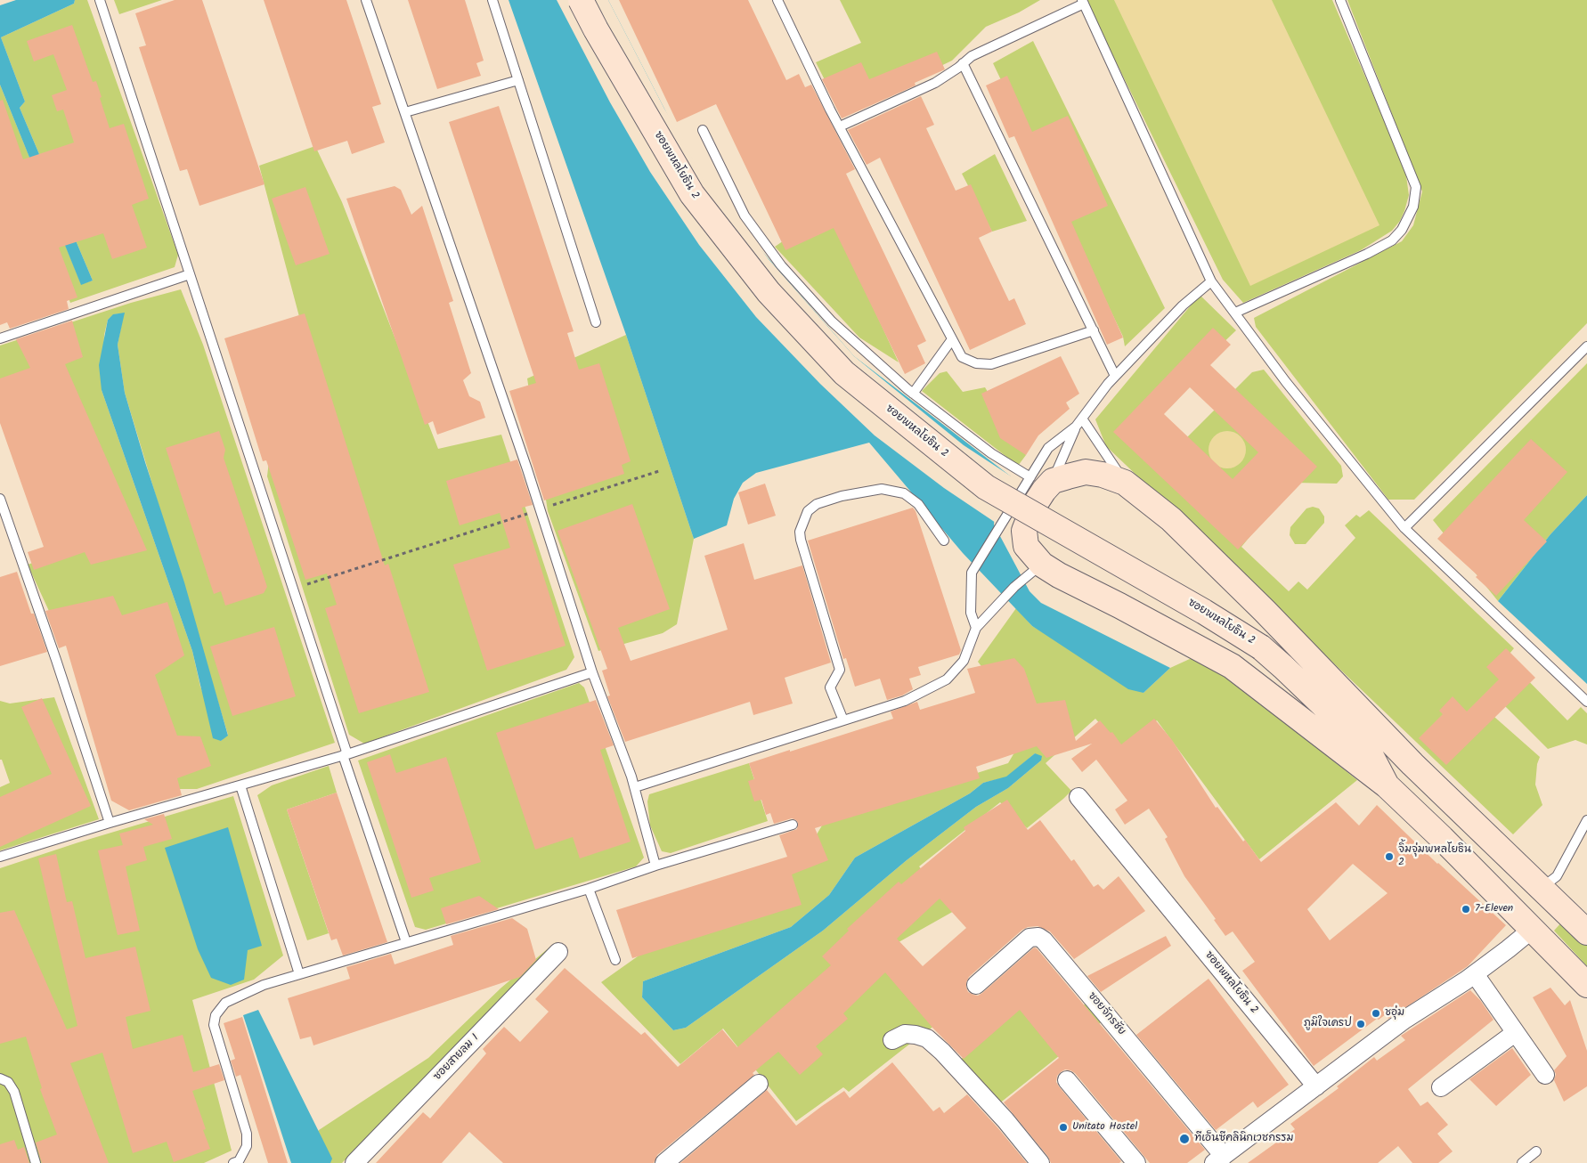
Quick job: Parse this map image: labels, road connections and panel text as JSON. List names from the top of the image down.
{
  "streets": {
    "street": ["ซอยพหลโยธิน 2", "ซอยจักรชัย", "ซอยสายลม 1"]
  },
  "places": [
    "จิ้มจุ่มพหลโยธิน 2",
    "7-Eleven",
    "ชอุ่ม",
    "ภูมิใจเครป",
    "Unitato Hostel",
    "ทีเอ็นซีคลินิกเวชกรรม"
  ]
}
